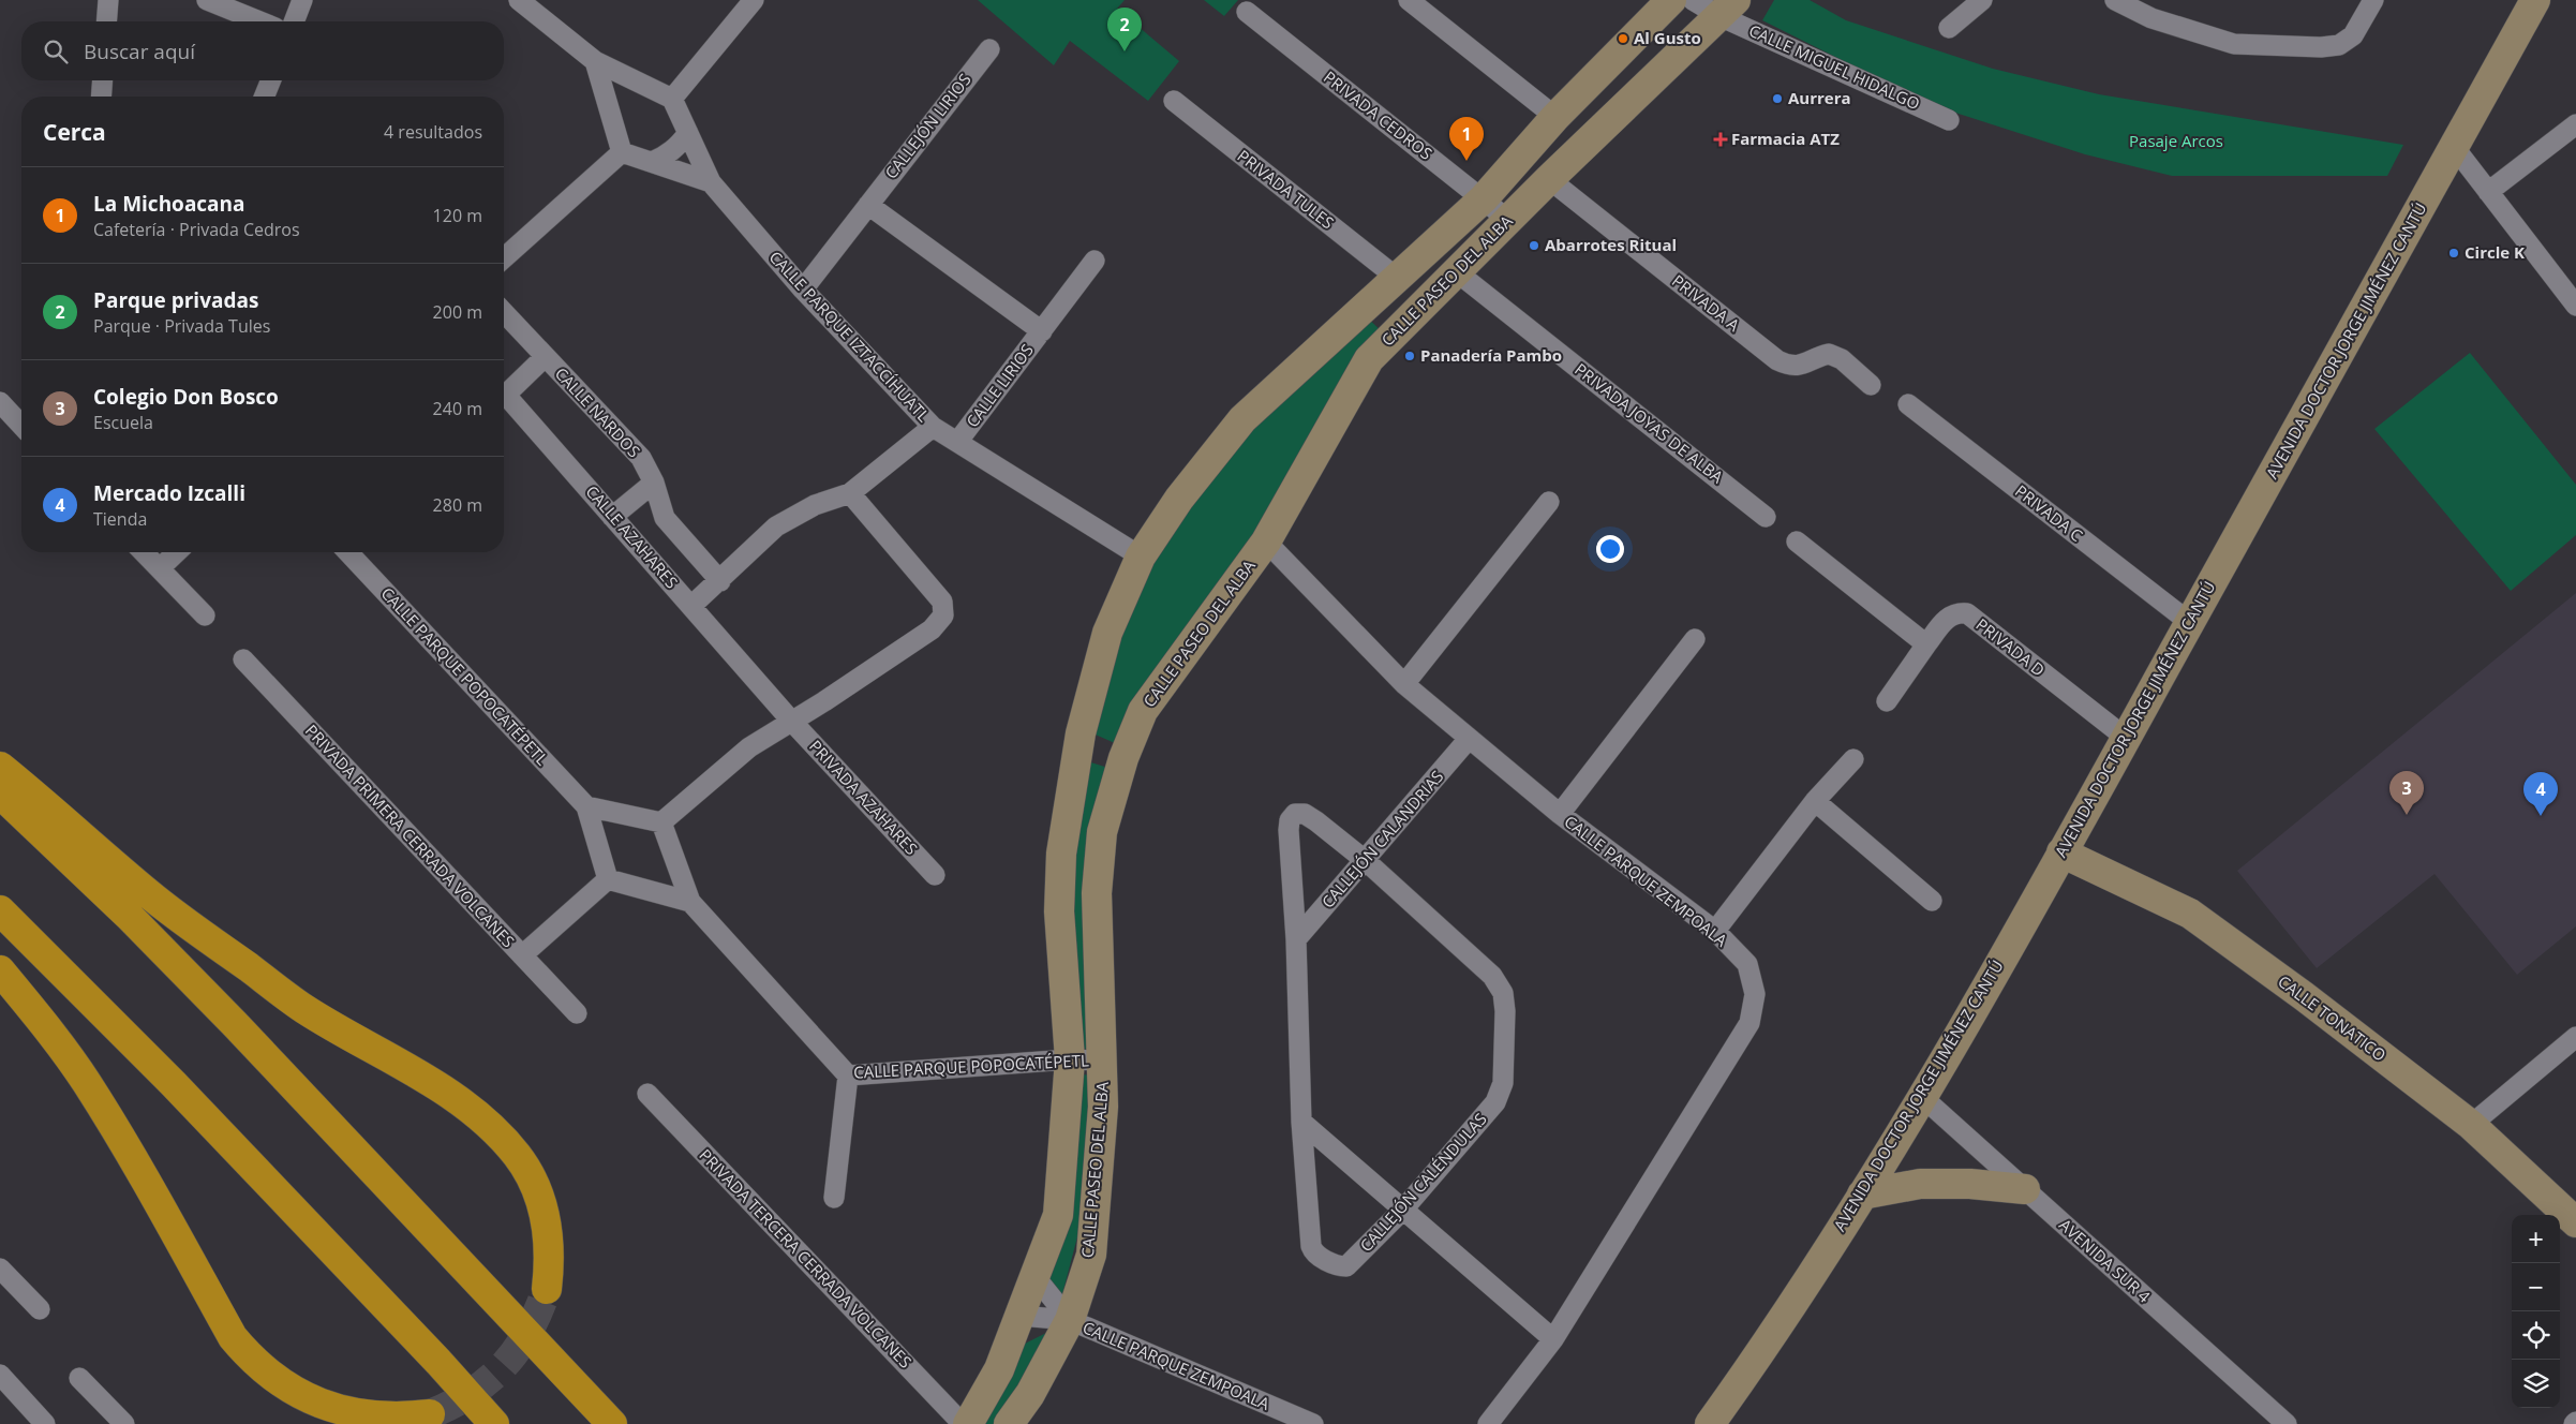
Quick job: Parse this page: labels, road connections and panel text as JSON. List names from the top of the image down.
{
  "streets": {
    "street": [
      "CALLE MIGUEL HIDALGO",
      "PRIVADA CEDROS",
      "CALLEJÓN LIRIOS",
      "PRIVADA TULES",
      "CALLE PASEO DEL ALBA",
      "PRIVADA A",
      "CALLE PARQUE IZTACCÍHUATL",
      "AVENIDA DOCTOR JORGE JIMÉNEZ CANTÚ",
      "CALLE LIRIOS",
      "CALLE NARDOS",
      "PRIVADA JOYAS DE ALBA",
      "PRIVADA C",
      "CALLE AZAHARES",
      "PRIVADA D",
      "CALLE PARQUE POPOCATÉPETL",
      "PRIVADA AZAHARES",
      "PRIVADA PRIMERA CERRADA VOLCANES",
      "CALLEJÓN CALANDRIAS",
      "CALLE PARQUE ZEMPOALA",
      "CALLE TONATICO",
      "CALLEJÓN CALÉNDULAS",
      "PRIVADA TERCERA CERRADA VOLCANES",
      "AVENIDA SUR 4"
    ]
  },
  "crossings": [
    ["CALLE MIGUEL HIDALGO", "CALLE PASEO DEL ALBA"],
    ["PRIVADA CEDROS", "CALLE PASEO DEL ALBA"],
    ["PRIVADA TULES", "CALLE PASEO DEL ALBA"],
    ["CALLE PASEO DEL ALBA", "PRIVADA A"],
    ["CALLE PASEO DEL ALBA", "CALLE PARQUE IZTACCÍHUATL"],
    ["CALLE PASEO DEL ALBA", "PRIVADA JOYAS DE ALBA"],
    ["CALLE PASEO DEL ALBA", "CALLE PARQUE POPOCATÉPETL"],
    ["CALLE PASEO DEL ALBA", "CALLE PARQUE ZEMPOALA"],
    ["CALLE PARQUE IZTACCÍHUATL", "CALLE LIRIOS"],
    ["AVENIDA DOCTOR JORGE JIMÉNEZ CANTÚ", "PRIVADA C"],
    ["AVENIDA DOCTOR JORGE JIMÉNEZ CANTÚ", "PRIVADA D"],
    ["AVENIDA DOCTOR JORGE JIMÉNEZ CANTÚ", "CALLE TONATICO"],
    ["AVENIDA DOCTOR JORGE JIMÉNEZ CANTÚ", "AVENIDA SUR 4"],
    ["CALLE NARDOS", "CALLE AZAHARES"],
    ["CALLE AZAHARES", "PRIVADA AZAHARES"],
    ["CALLEJÓN CALANDRIAS", "CALLE PARQUE ZEMPOALA"],
    ["CALLEJÓN CALANDRIAS", "CALLEJÓN CALÉNDULAS"]
  ],
  "parks": ["Pasaje Arcos"],
  "places": {
    "other": [
      "Al Gusto",
      "Aurrera",
      "Abarrotes Ritual",
      "Circle K",
      "Panadería Pambo"
    ],
    "health": ["Farmacia ATZ"]
  },
  "page": {
    "pins": [
      "2",
      "1",
      "3",
      "4"
    ],
    "search": "Buscar aquí",
    "heading": ["Cerca", "4 resultados"],
    "list": [
      {
        "mark": "1",
        "name": "La Michoacana",
        "note": "Cafetería · Privada Cedros",
        "value": "120 m"
      },
      {
        "mark": "2",
        "name": "Parque privadas",
        "note": "Parque · Privada Tules",
        "value": "200 m"
      },
      {
        "mark": "3",
        "name": "Colegio Don Bosco",
        "note": "Escuela",
        "value": "240 m"
      },
      {
        "mark": "4",
        "name": "Mercado Izcalli",
        "note": "Tienda",
        "value": "280 m"
      }
    ],
    "map_buttons": ["+", "−"]
  }
}
